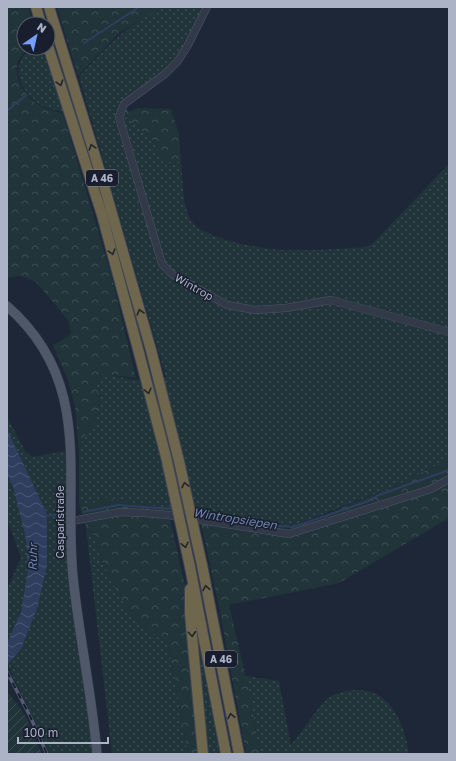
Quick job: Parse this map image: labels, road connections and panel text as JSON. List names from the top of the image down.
{
  "streets": {
    "highway": ["A 46"],
    "main road": ["Casparistraße"],
    "street": ["Wintrop"]
  },
  "water": ["Wintropsiepen", "Ruhr"],
  "scale_bar": "100 m",
  "north": "top right"
}
